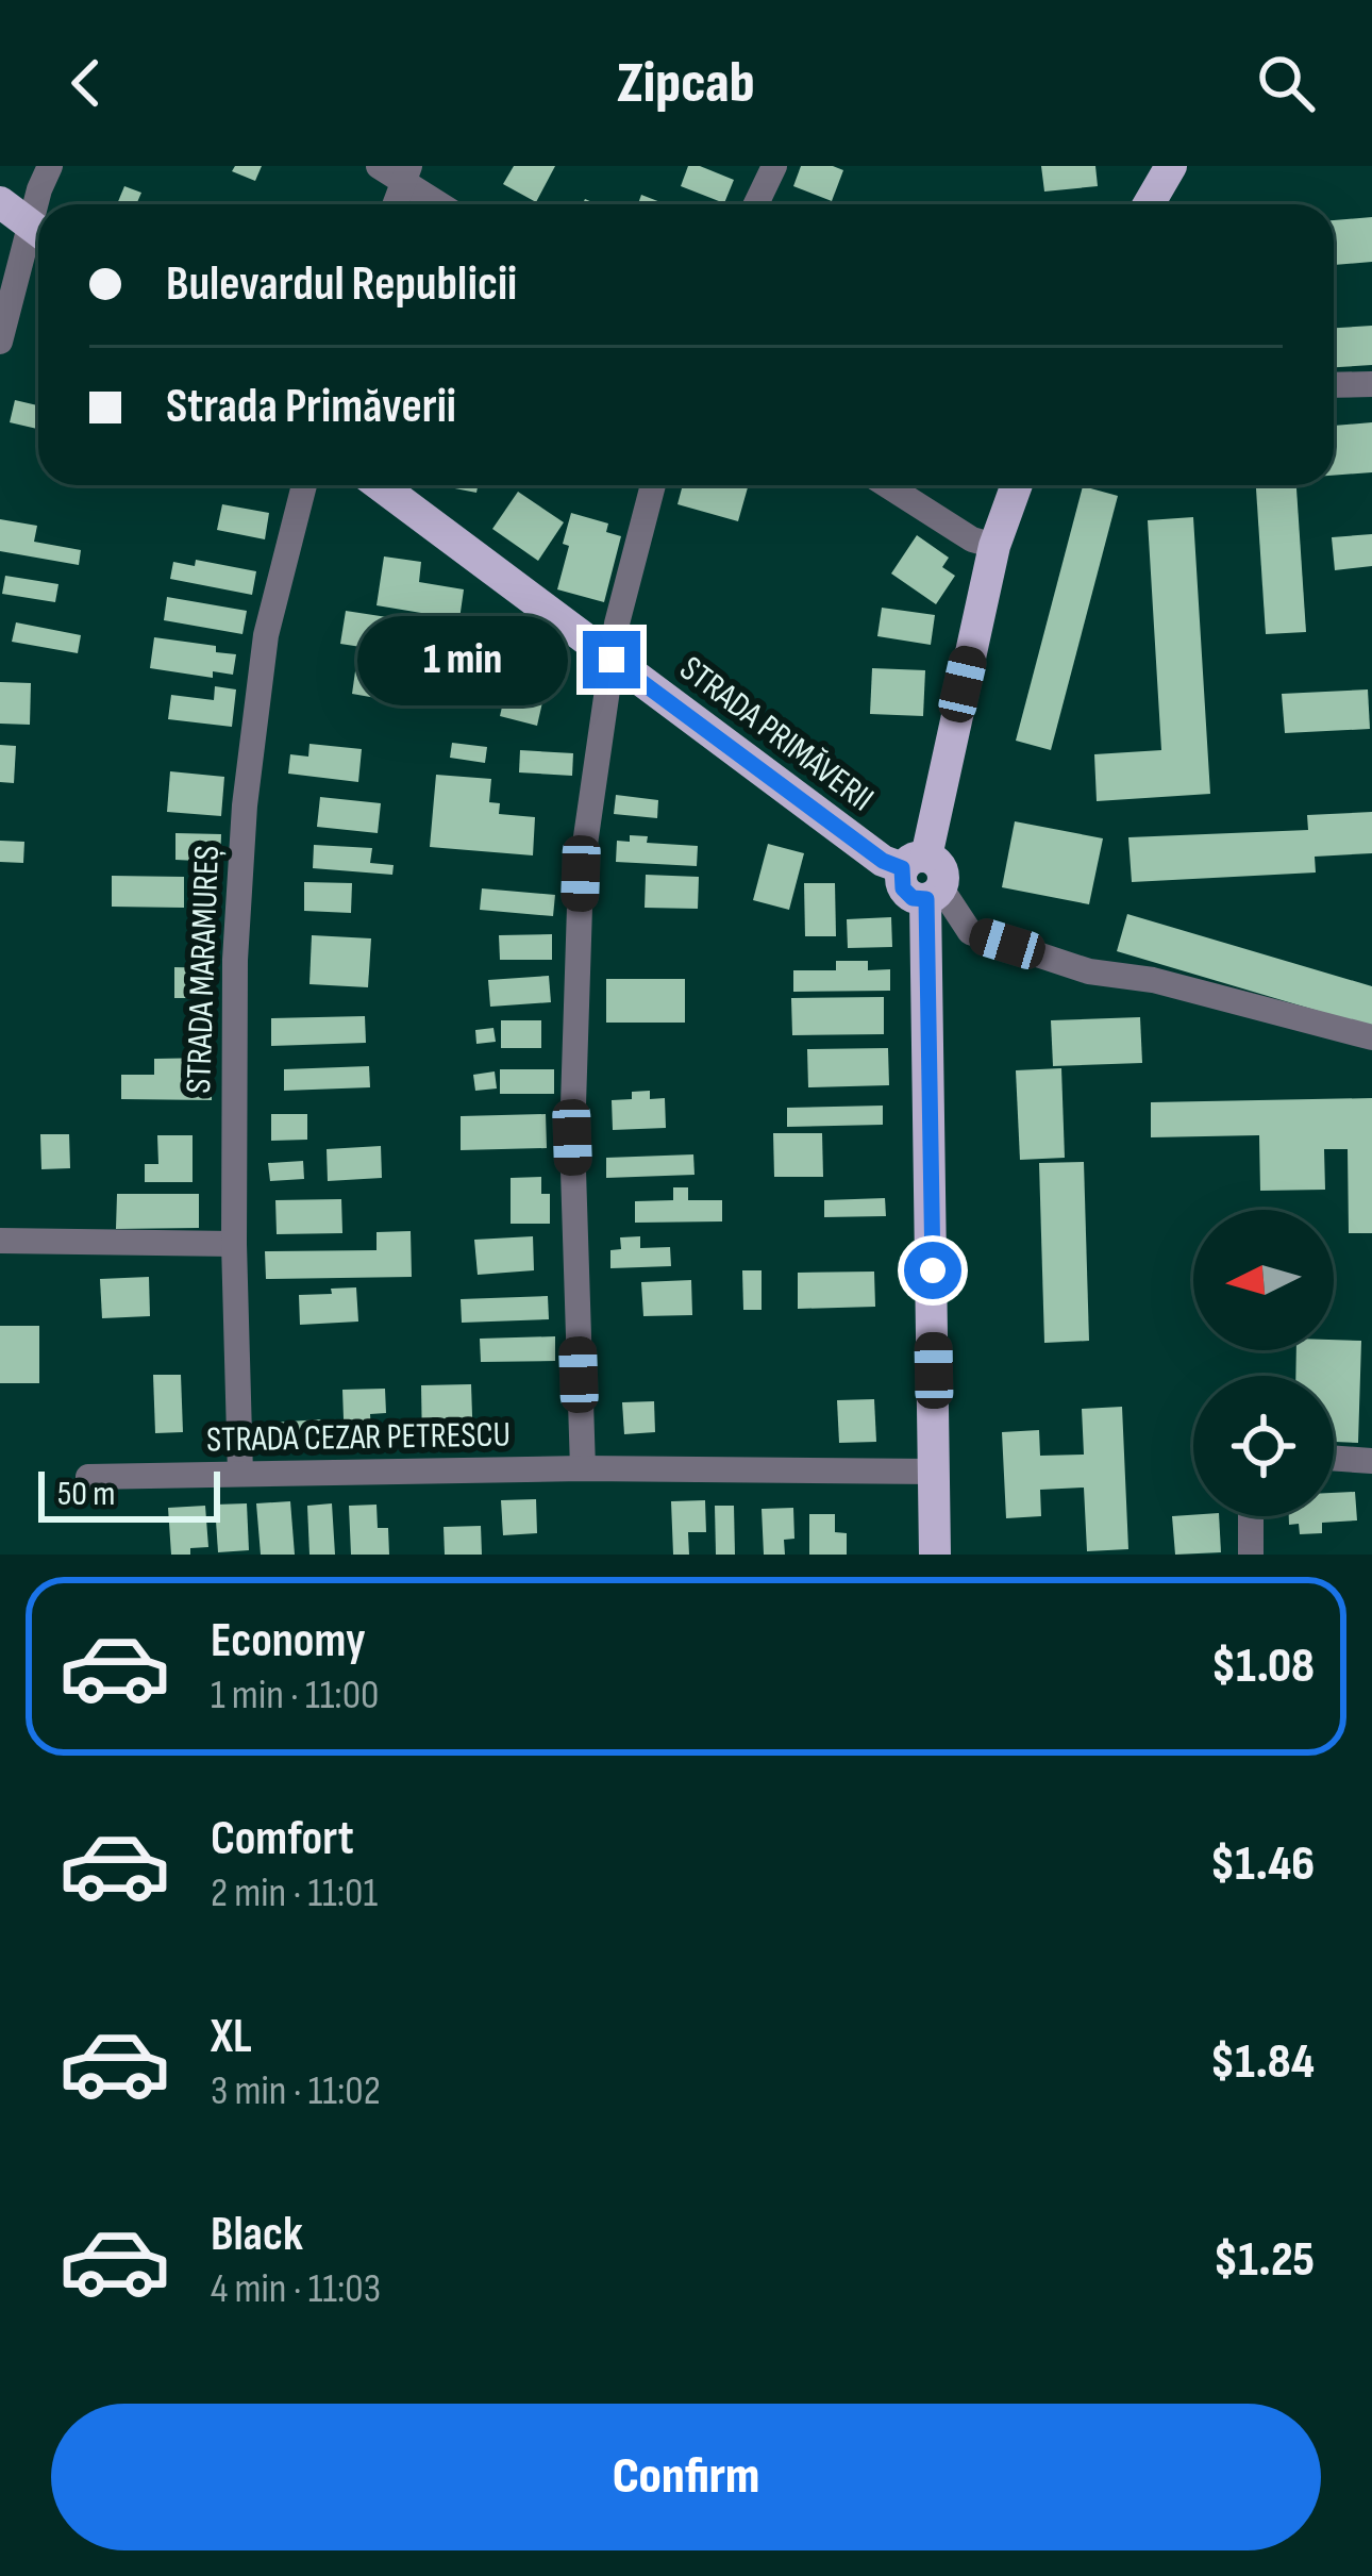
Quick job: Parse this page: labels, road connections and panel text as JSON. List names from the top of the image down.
{
  "streets": {
    "main road": ["STRADA PRIMĂVERII"],
    "street": ["STRADA MARAMUREȘ", "STRADA CEZAR PETRESCU"]
  },
  "crossings": [
    ["STRADA MARAMUREȘ", "STRADA CEZAR PETRESCU"]
  ],
  "scale_bar": "50 m",
  "north": "left",
  "page": {
    "header": "Zipcab",
    "banner": ["Bulevardul Republicii", "Strada Primăverii"],
    "bubble": "1 min",
    "scale": "50 m",
    "list": [
      {
        "name": "Economy",
        "note": "1 min · 11:00",
        "value": "$1.08"
      },
      {
        "name": "Comfort",
        "note": "2 min · 11:01",
        "value": "$1.46"
      },
      {
        "name": "XL",
        "note": "3 min · 11:02",
        "value": "$1.84"
      },
      {
        "name": "Black",
        "note": "4 min · 11:03",
        "value": "$1.25"
      }
    ],
    "buttons": "Confirm"
  }
}
